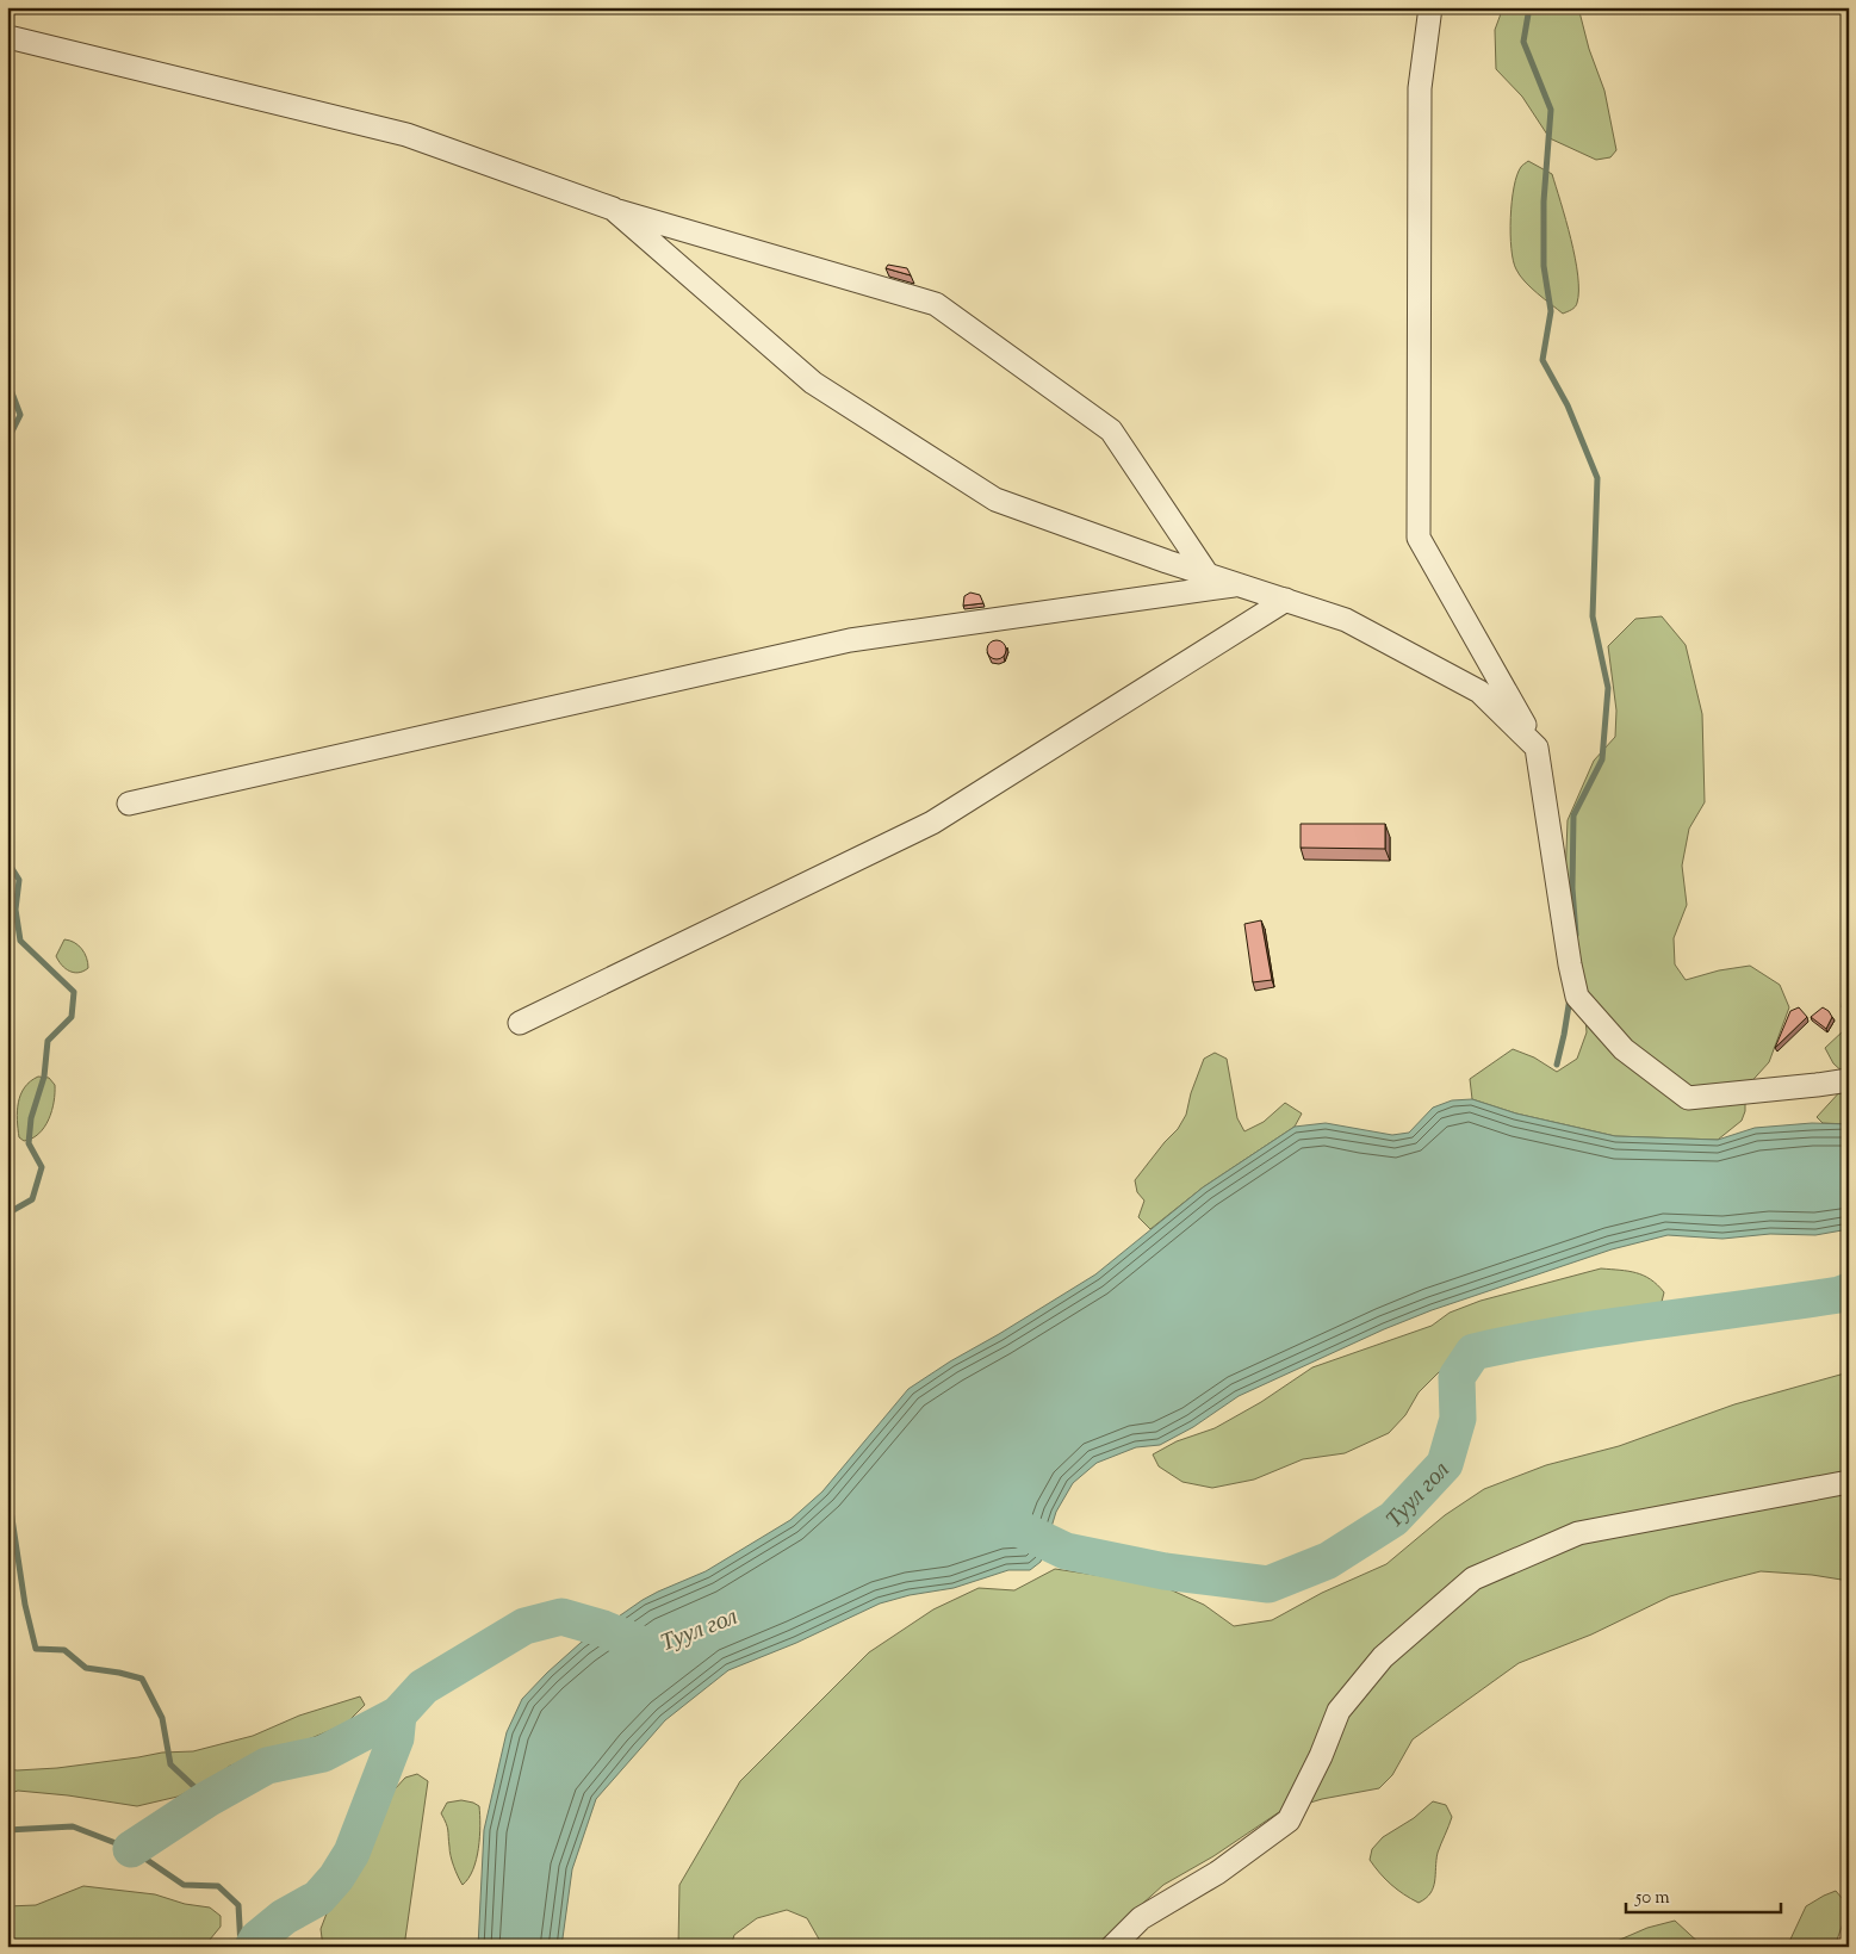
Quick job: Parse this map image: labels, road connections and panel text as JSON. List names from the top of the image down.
{
  "water": ["Туул гол"],
  "scale_bar": "50 m"
}
